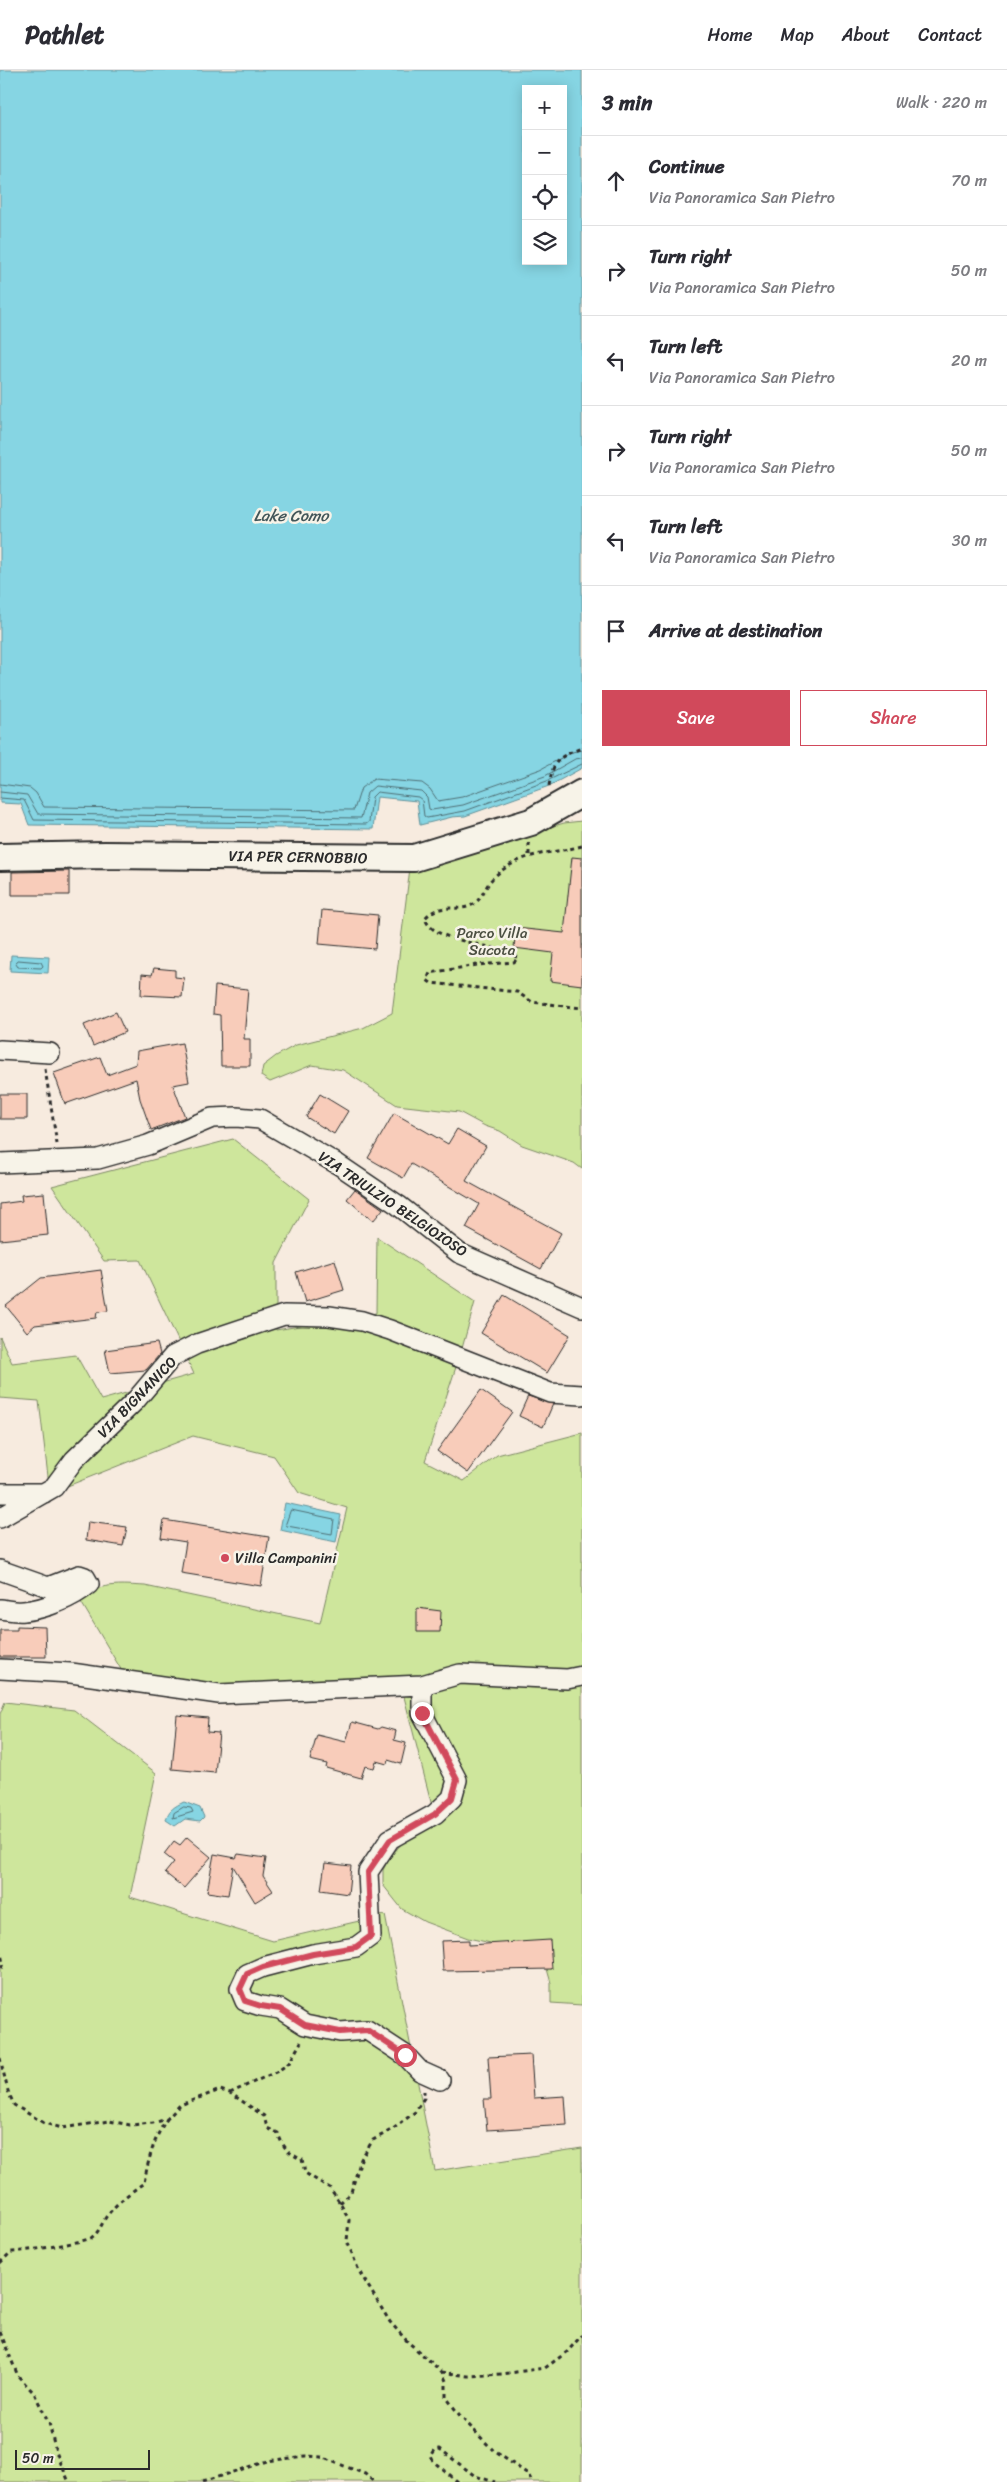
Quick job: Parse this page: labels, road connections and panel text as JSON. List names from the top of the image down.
{
  "streets": {
    "main road": ["VIA PER CERNOBBIO"],
    "street": ["VIA TRIULZIO BELGIOIOSO", "VIA BIGNANICO"]
  },
  "water": ["Lake Como"],
  "parks": ["Parco Villa Sucota"],
  "places": ["Villa Campanini"],
  "scale_bar": "50 m",
  "page": {
    "header": "Pathlet",
    "nav": [
      "Home",
      "Map",
      "About",
      "Contact"
    ],
    "heading": ["3 min", "Walk · 220 m"],
    "map_buttons": ["+", "−"],
    "list": [
      ["Continue", "Via Panoramica San Pietro", "70 m"],
      ["Turn right", "Via Panoramica San Pietro", "50 m"],
      ["Turn left", "Via Panoramica San Pietro", "20 m"],
      ["Turn right", "Via Panoramica San Pietro", "50 m"],
      ["Turn left", "Via Panoramica San Pietro", "30 m"],
      "Arrive at destination"
    ],
    "buttons": ["Save", "Share"],
    "scale": "50 m"
  }
}
